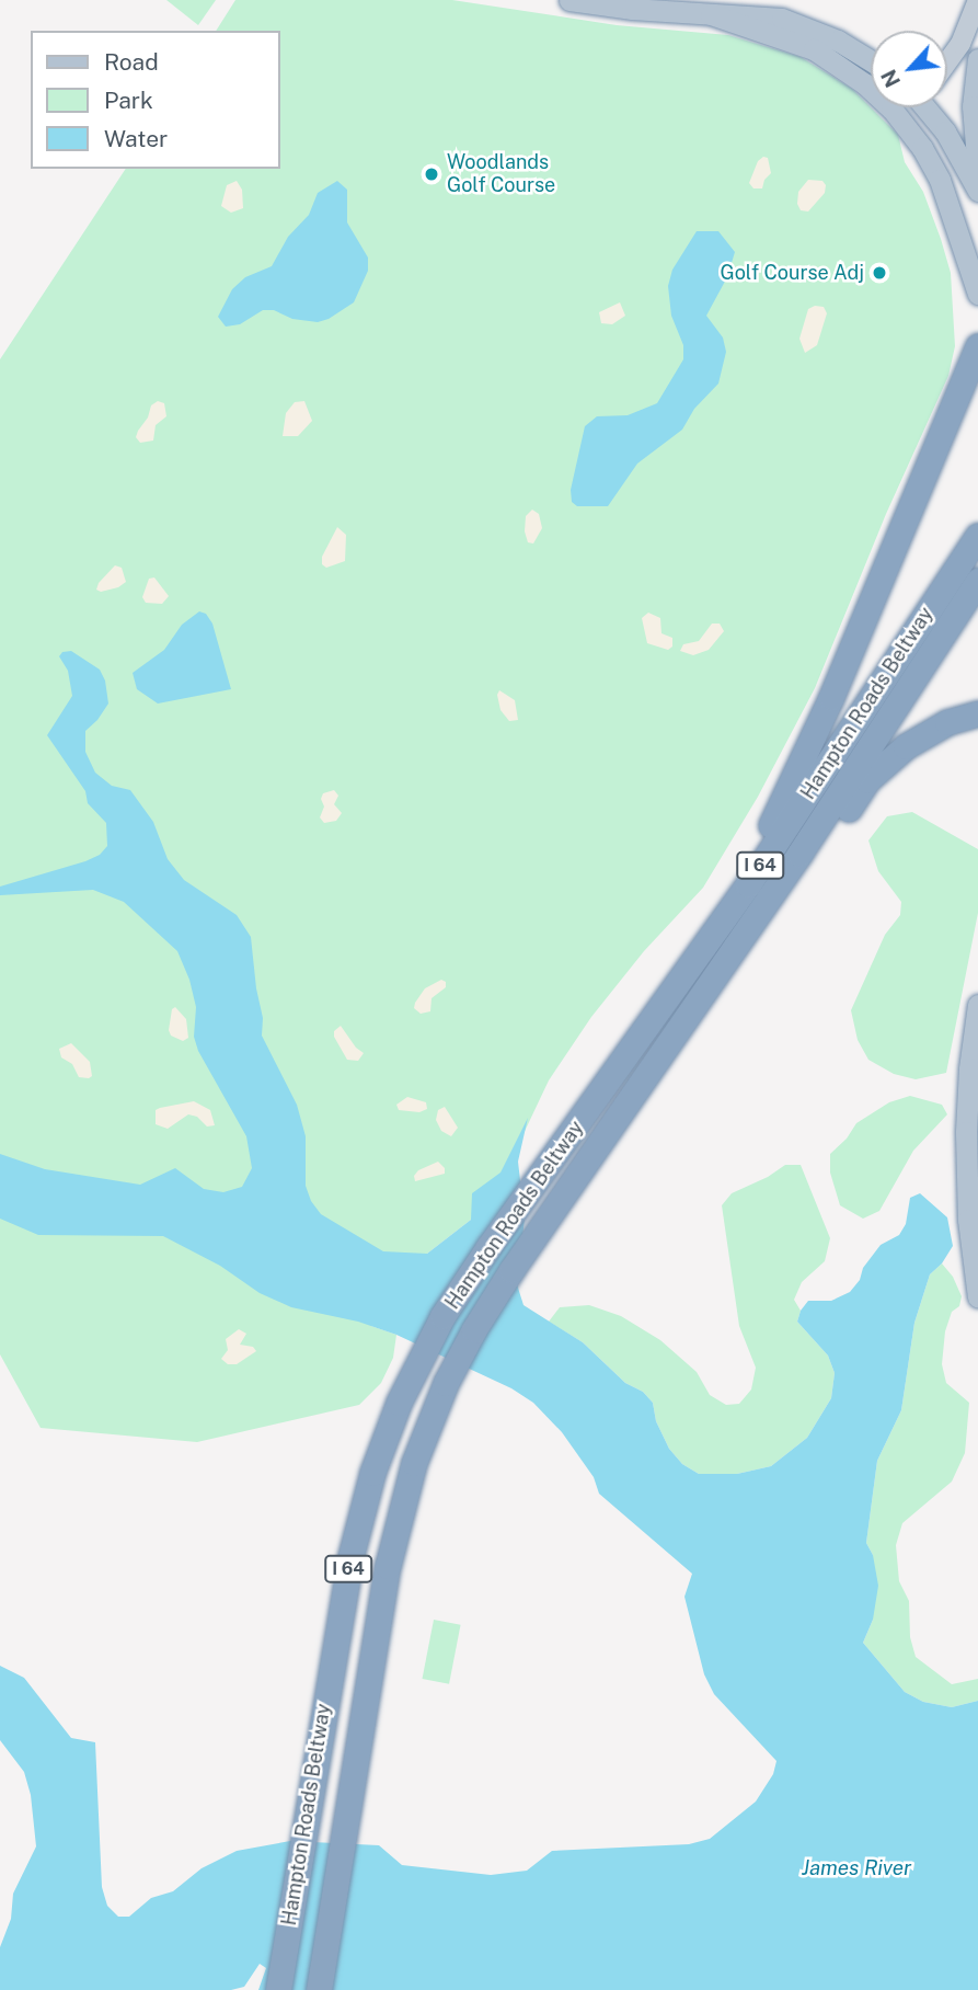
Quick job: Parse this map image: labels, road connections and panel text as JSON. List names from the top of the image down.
{
  "streets": {
    "highway": ["Hampton Roads Beltway", "I 64"]
  },
  "water": ["James River"],
  "places": ["Woodlands Golf Course", "Golf Course Adj"],
  "legend": ["Road", "Park", "Water"],
  "north": "bottom left"
}
